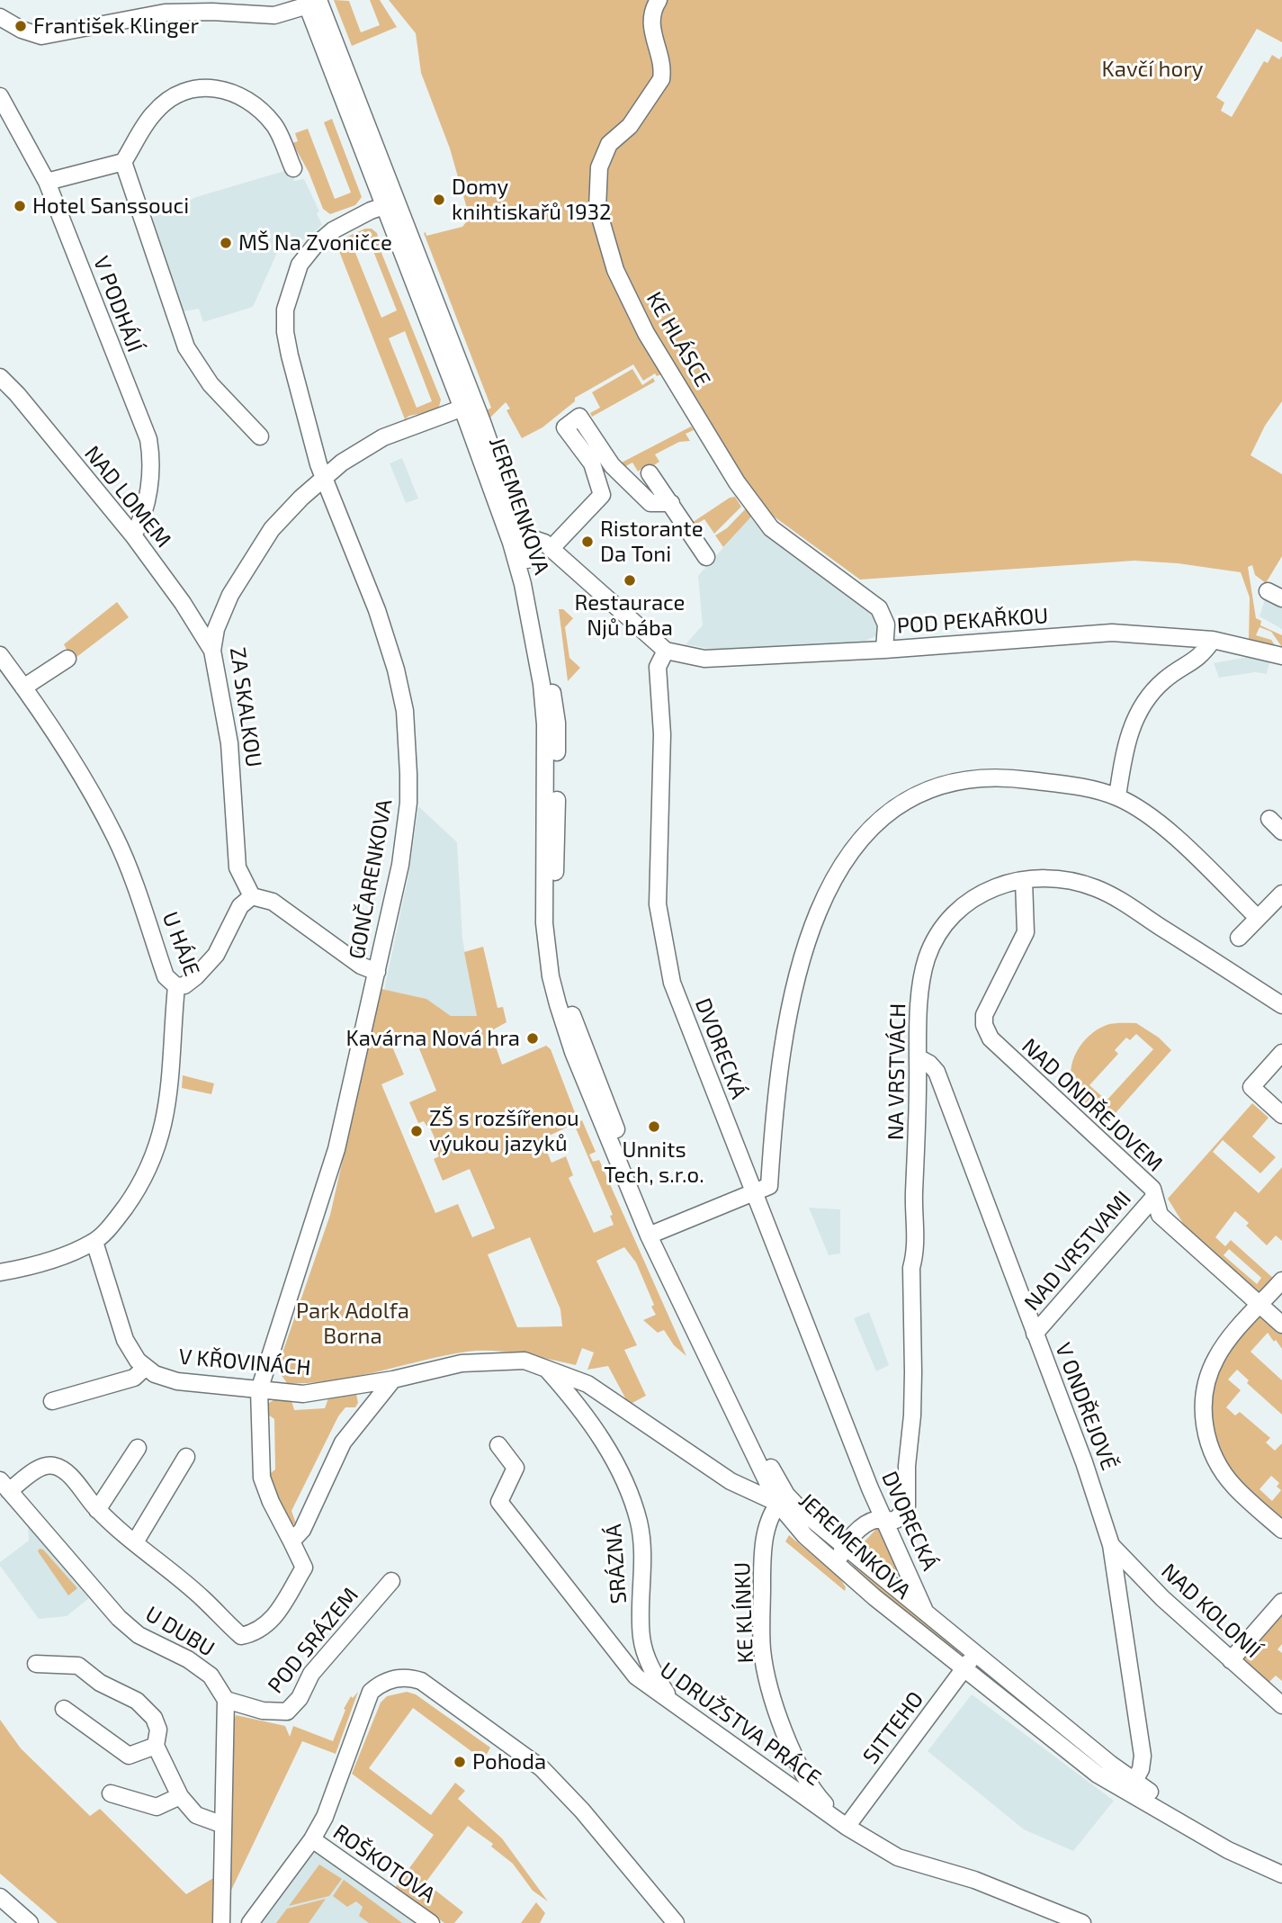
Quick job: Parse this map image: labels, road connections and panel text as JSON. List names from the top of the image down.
{
  "streets": {
    "street": [
      "V PODHÁJÍ",
      "KE HLÁSCE",
      "NAD LOMEM",
      "JEREMENKOVA",
      "POD PEKAŘKOU",
      "ZA SKALKOU",
      "GONČARENKOVA",
      "U HÁJE",
      "DVORECKÁ",
      "NA VRSTVÁCH",
      "NAD ONDŘEJOVEM",
      "NAD VRSTVAMI",
      "V KŘOVINÁCH",
      "V ONDŘEJOVĚ",
      "SRÁZNÁ",
      "NAD KOLONIÍ",
      "KE KLÍNKU",
      "U DUBU",
      "POD SRÁZEM",
      "U DRUŽSTVA PRÁCE",
      "SITTEHO",
      "ROŠKOTOVA"
    ]
  },
  "crossings": [
    ["V PODHÁJÍ", "NAD LOMEM"],
    ["KE HLÁSCE", "POD PEKAŘKOU"],
    ["NAD LOMEM", "ZA SKALKOU"],
    ["JEREMENKOVA", "ZA SKALKOU"],
    ["JEREMENKOVA", "GONČARENKOVA"],
    ["JEREMENKOVA", "DVORECKÁ"],
    ["JEREMENKOVA", "NA VRSTVÁCH"],
    ["JEREMENKOVA", "V KŘOVINÁCH"],
    ["JEREMENKOVA", "V ONDŘEJOVĚ"],
    ["JEREMENKOVA", "KE KLÍNKU"],
    ["JEREMENKOVA", "SITTEHO"],
    ["POD PEKAŘKOU", "DVORECKÁ"],
    ["ZA SKALKOU", "GONČARENKOVA"],
    ["GONČARENKOVA", "V KŘOVINÁCH"],
    ["U HÁJE", "V KŘOVINÁCH"],
    ["DVORECKÁ", "NA VRSTVÁCH"],
    ["NA VRSTVÁCH", "NAD ONDŘEJOVEM"],
    ["NA VRSTVÁCH", "V ONDŘEJOVĚ"],
    ["NAD ONDŘEJOVEM", "NAD VRSTVAMI"],
    ["NAD VRSTVAMI", "V ONDŘEJOVĚ"],
    ["V KŘOVINÁCH", "SRÁZNÁ"],
    ["V KŘOVINÁCH", "KE KLÍNKU"],
    ["V ONDŘEJOVĚ", "NAD KOLONIÍ"],
    ["SRÁZNÁ", "U DRUŽSTVA PRÁCE"],
    ["KE KLÍNKU", "U DRUŽSTVA PRÁCE"],
    ["KE KLÍNKU", "SITTEHO"],
    ["U DUBU", "POD SRÁZEM"],
    ["U DRUŽSTVA PRÁCE", "SITTEHO"]
  ],
  "parks": ["Kavčí hory", "Park Adolfa Borna"],
  "places": [
    "František Klinger",
    "Domy knihtiskařů 1932",
    "Hotel Sanssouci",
    "MŠ Na Zvoničce",
    "Ristorante Da Toni",
    "Restaurace Njů bába",
    "Kavárna Nová hra",
    "Unnits Tech, s.r.o.",
    "ZŠ s rozšířenou výukou jazyků",
    "Pohoda"
  ]
}
